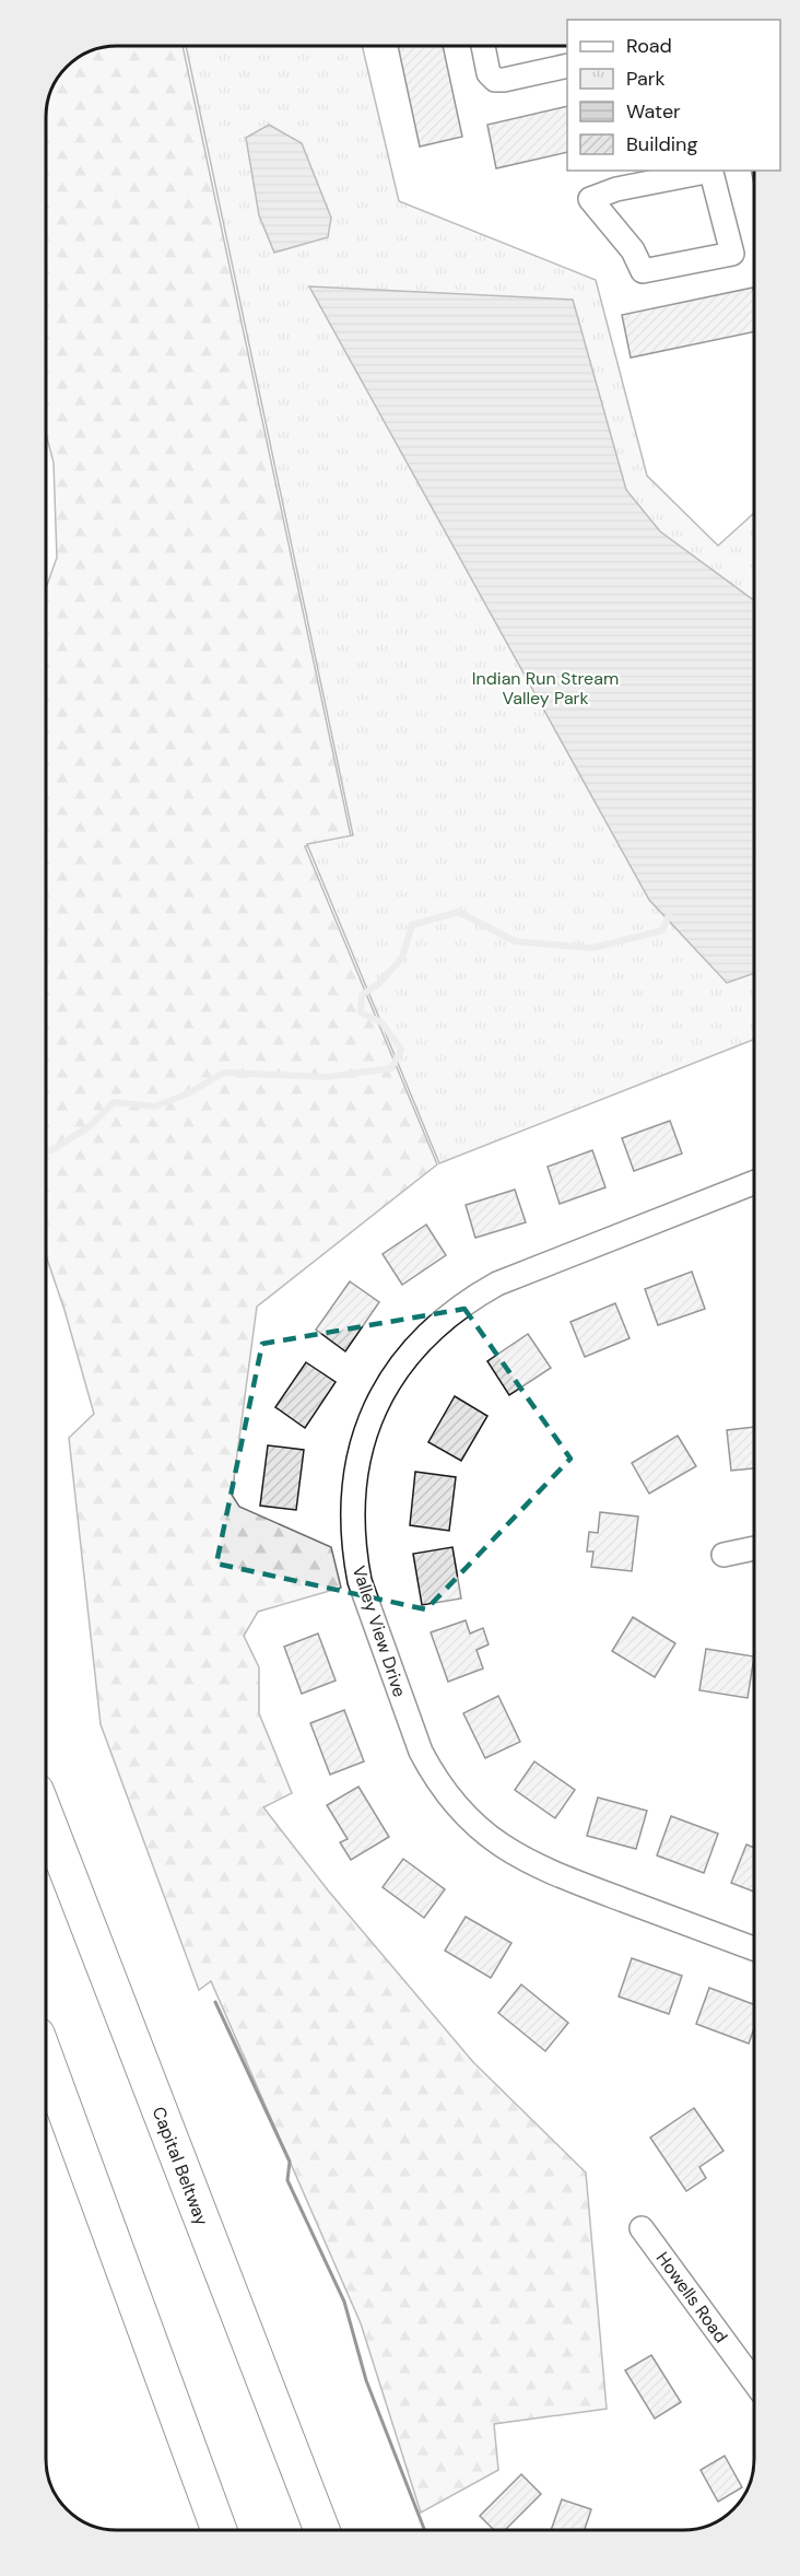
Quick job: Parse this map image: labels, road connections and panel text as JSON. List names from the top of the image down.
{
  "streets": {
    "highway": ["Capital Beltway"],
    "street": ["Valley View Drive", "Howells Road"]
  },
  "parks": ["Indian Run Stream Valley Park"],
  "legend": [
    "Road",
    "Park",
    "Water",
    "Building"
  ]
}
